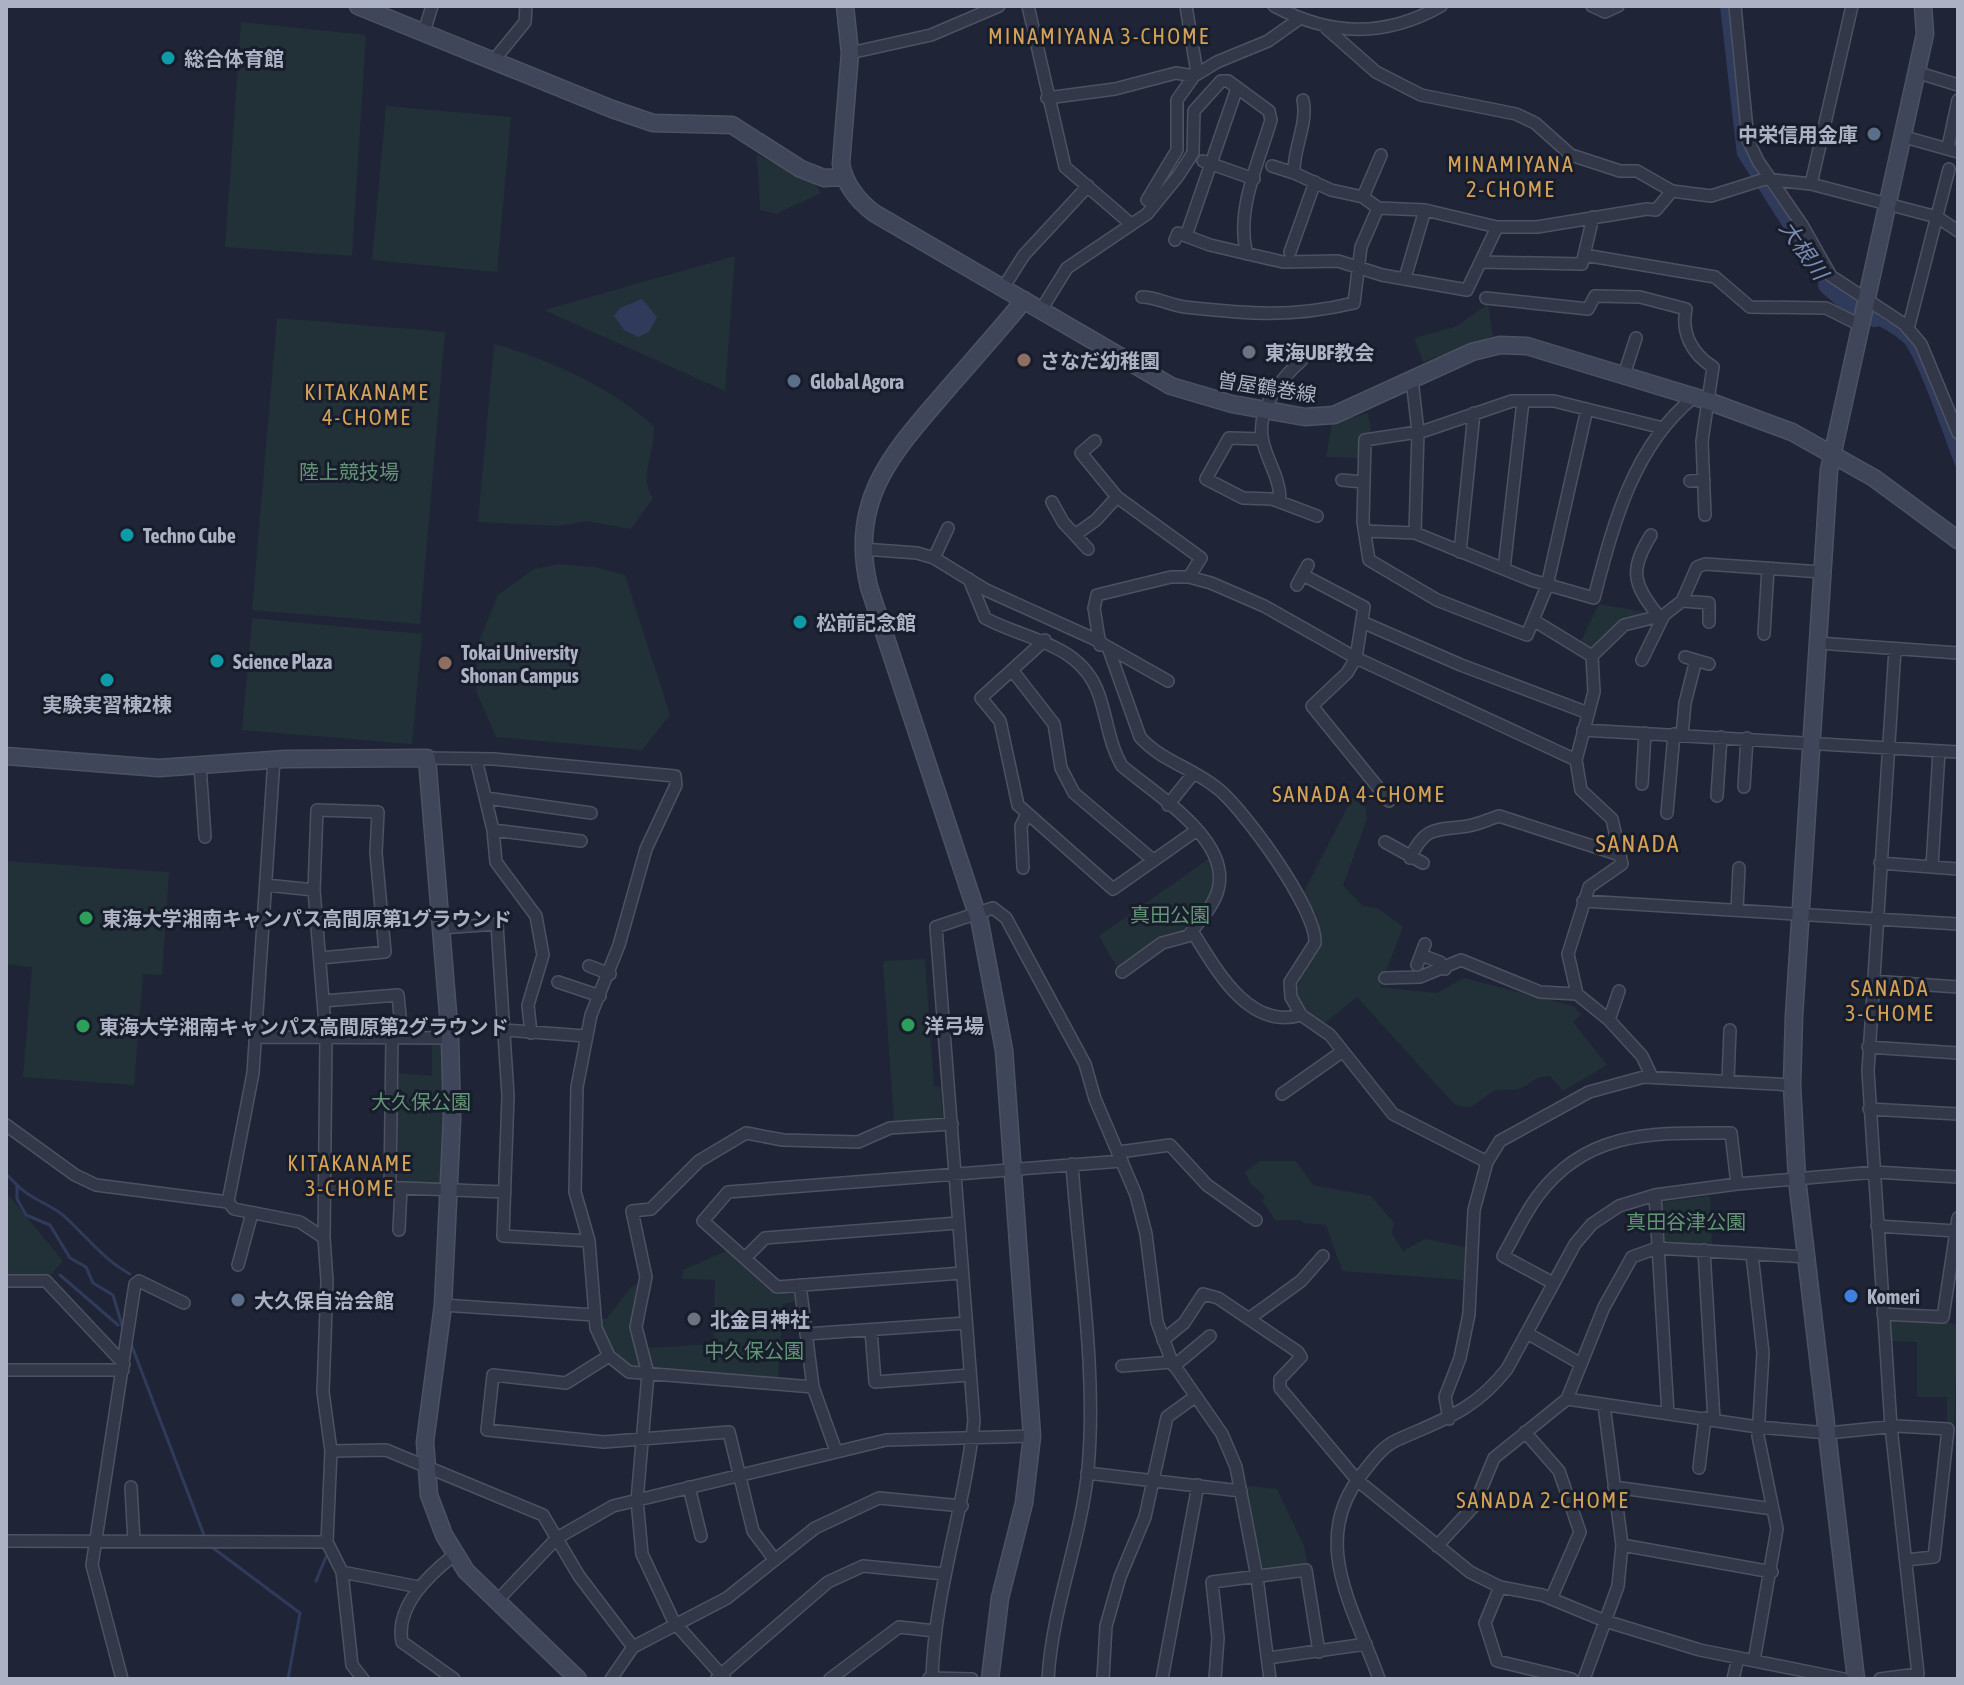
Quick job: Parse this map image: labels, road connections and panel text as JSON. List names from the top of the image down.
{
  "streets": {
    "street": ["曽屋鶴巻線"]
  },
  "districts": [
    "MINAMIYANA 3-CHOME",
    "MINAMIYANA 2-CHOME",
    "KITAKANAME 4-CHOME",
    "SANADA 4-CHOME",
    "SANADA",
    "SANADA 3-CHOME",
    "KITAKANAME 3-CHOME",
    "SANADA 2-CHOME"
  ],
  "water": ["大根川"],
  "parks": [
    "陸上競技場",
    "真田公園",
    "大久保公園",
    "真田谷津公園",
    "中久保公園"
  ],
  "places": [
    "総合体育館",
    "中栄信用金庫",
    "東海UBF教会",
    "さなだ幼稚園",
    "Global Agora",
    "Techno Cube",
    "松前記念館",
    "Science Plaza",
    "Tokai University Shonan Campus",
    "実験実習棟2棟",
    "東海大学湘南キャンパス高間原第1グラウンド",
    "洋弓場",
    "東海大学湘南キャンパス高間原第2グラウンド",
    "Komeri",
    "大久保自治会館",
    "北金目神社"
  ]
}
